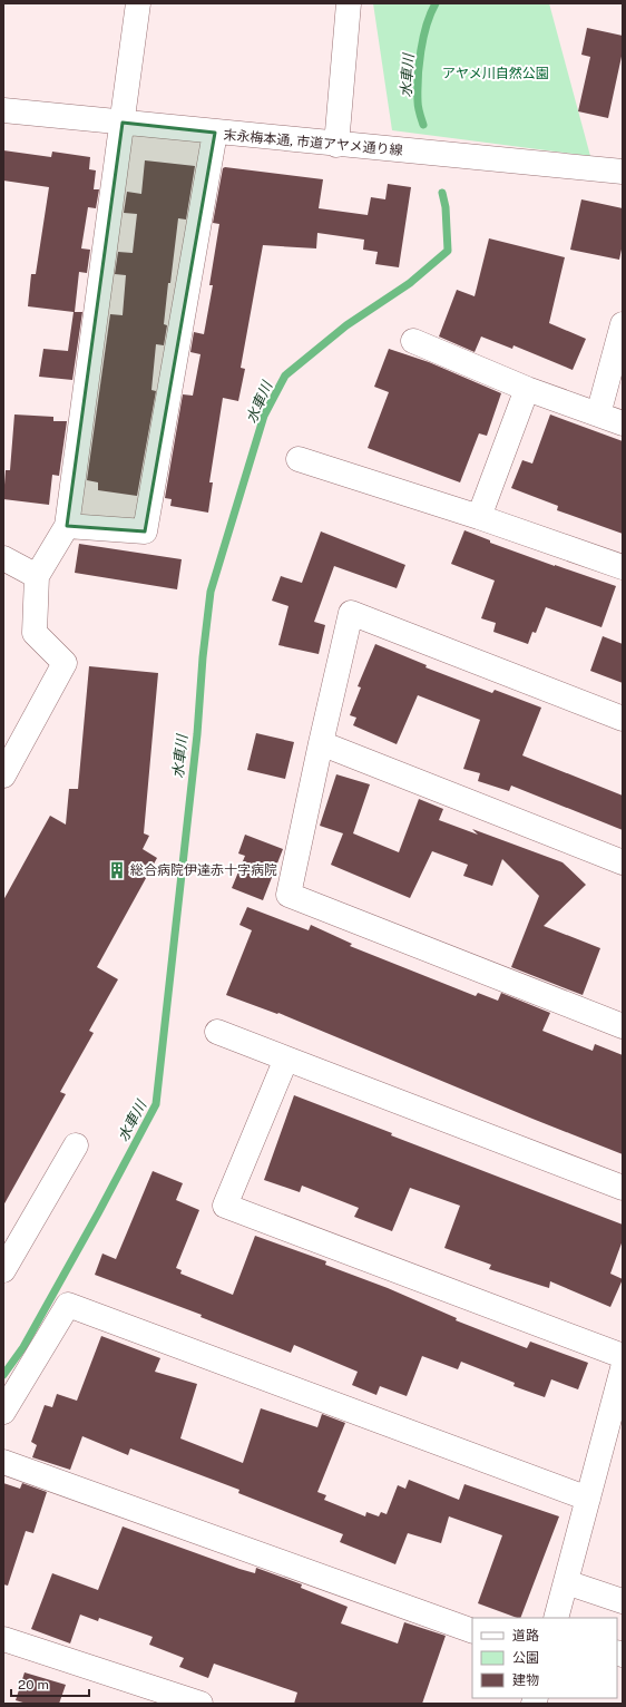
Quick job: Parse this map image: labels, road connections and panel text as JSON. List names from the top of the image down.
{
  "streets": {
    "street": ["末永梅本通, 市道アヤメ通り線"]
  },
  "water": ["水車川"],
  "parks": ["アヤメ川自然公園"],
  "places": {
    "building": ["総合病院伊達赤十字病院"]
  },
  "legend": ["道路", "公園", "建物"],
  "scale_bar": "20 m"
}
